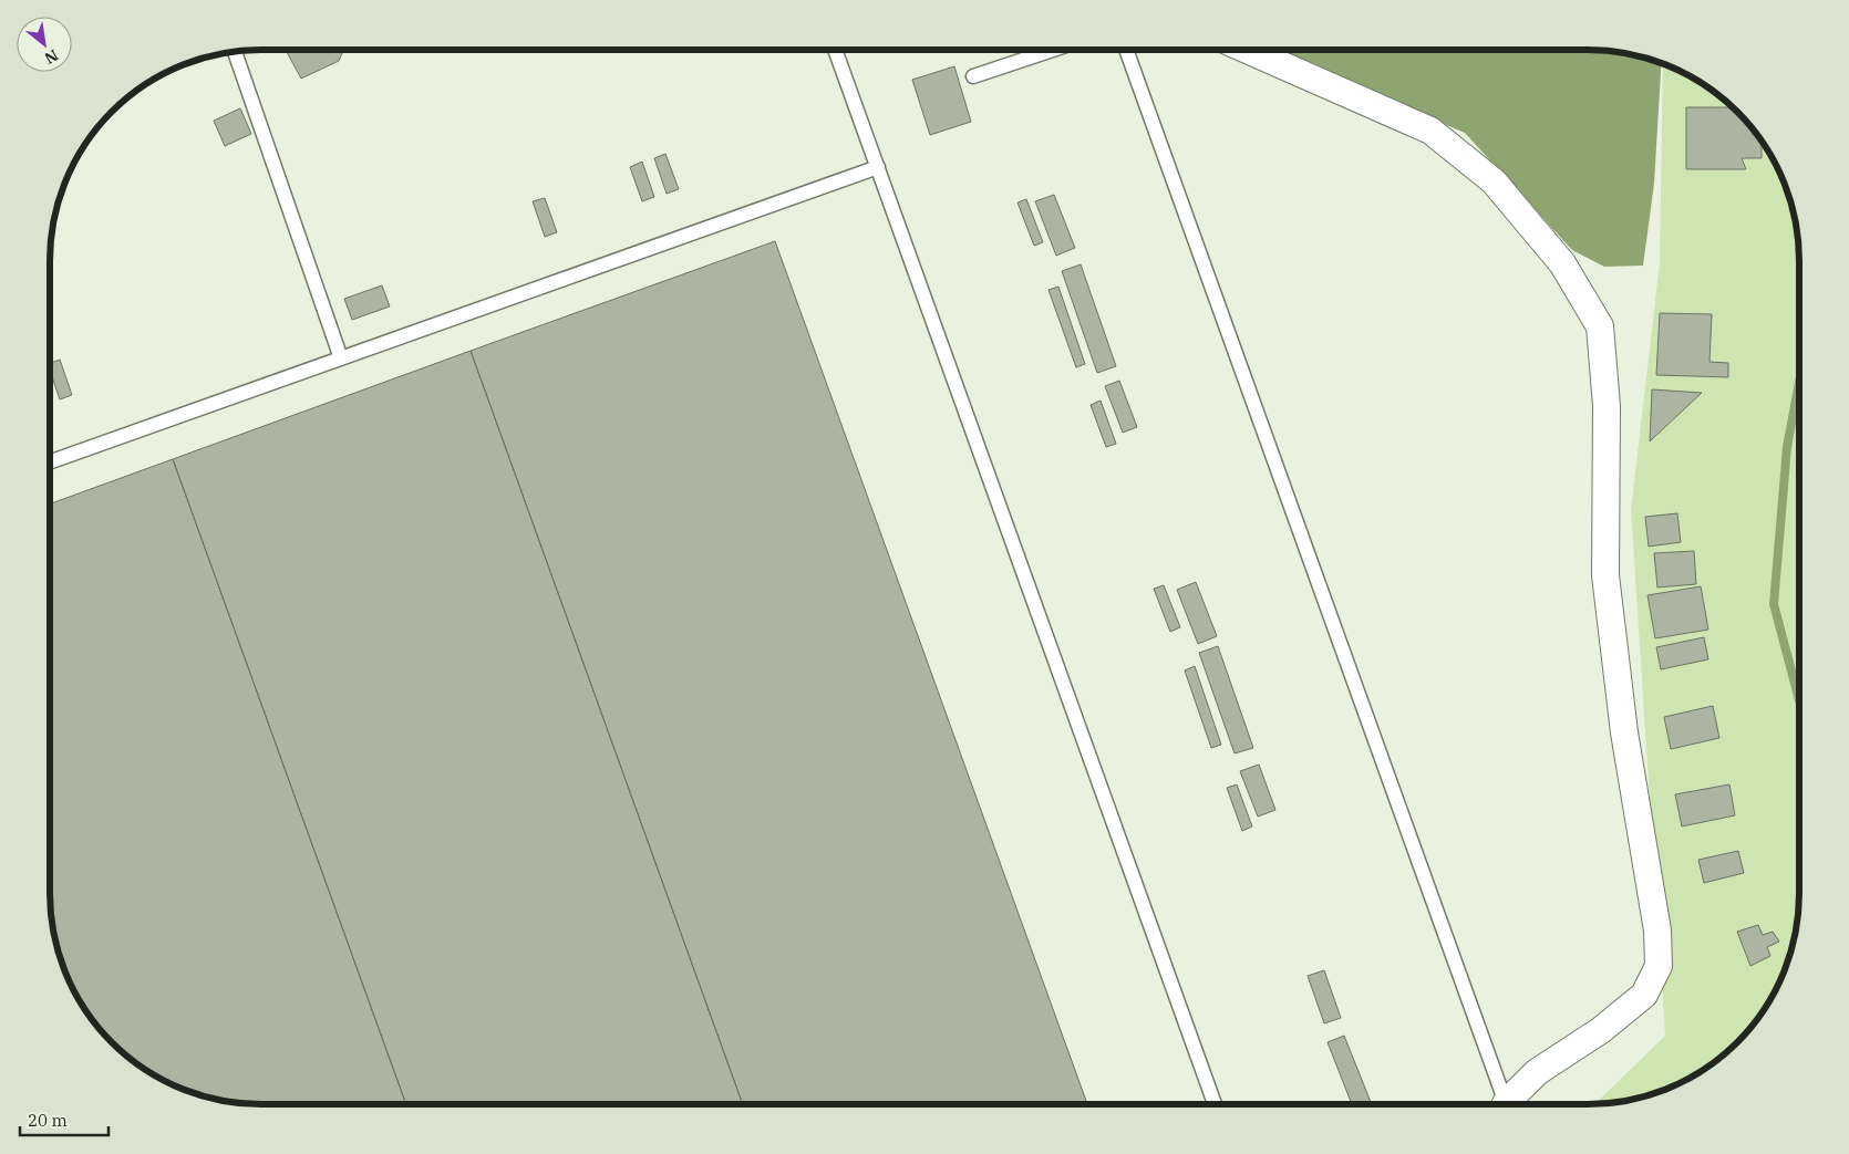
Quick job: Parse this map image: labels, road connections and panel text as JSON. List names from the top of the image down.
{
  "scale_bar": "20 m",
  "north": "bottom right"
}
